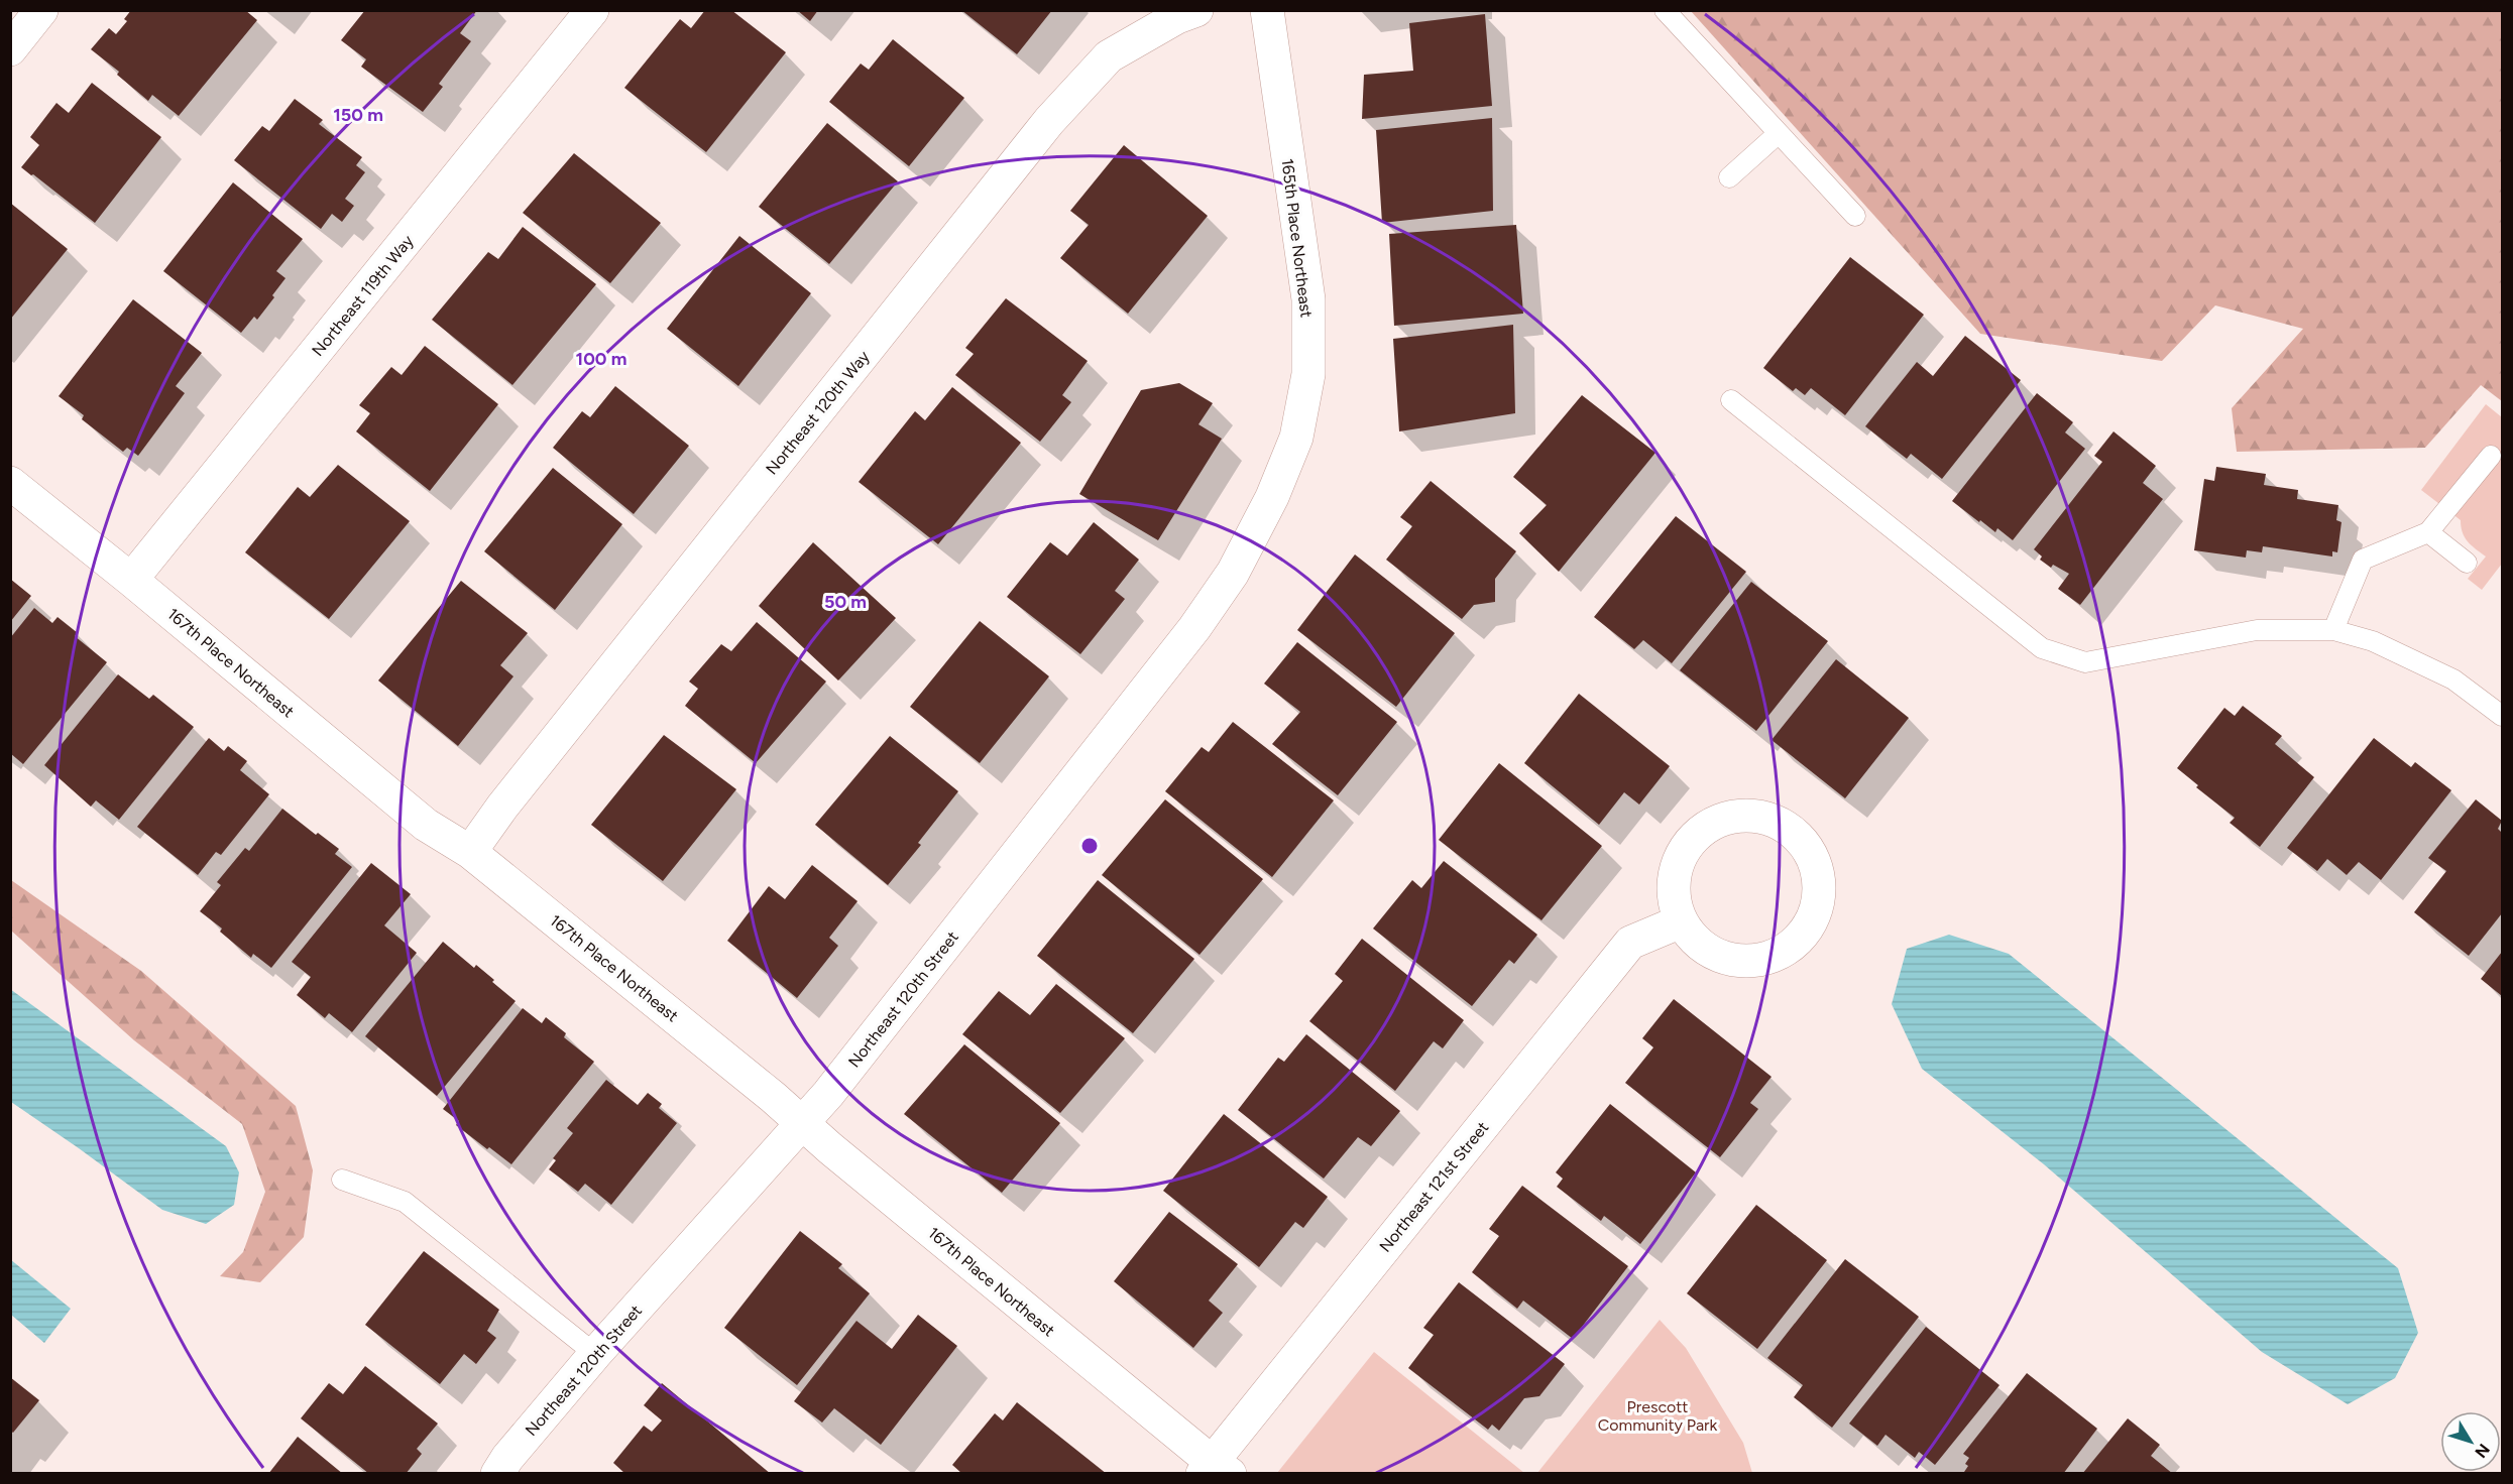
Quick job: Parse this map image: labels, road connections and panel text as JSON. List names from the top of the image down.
{
  "streets": {
    "street": [
      "165th Place Northeast",
      "Northeast 119th Way",
      "Northeast 120th Way",
      "167th Place Northeast",
      "Northeast 120th Street",
      "Northeast 121st Street"
    ]
  },
  "crossings": [
    ["165th Place Northeast", "Northeast 120th Street"],
    ["Northeast 119th Way", "167th Place Northeast"],
    ["Northeast 120th Way", "167th Place Northeast"],
    ["167th Place Northeast", "Northeast 120th Street"],
    ["167th Place Northeast", "Northeast 121st Street"]
  ],
  "parks": ["Prescott Community Park"],
  "north": "bottom right",
  "rings": ["150 m", "100 m", "50 m"]
}
